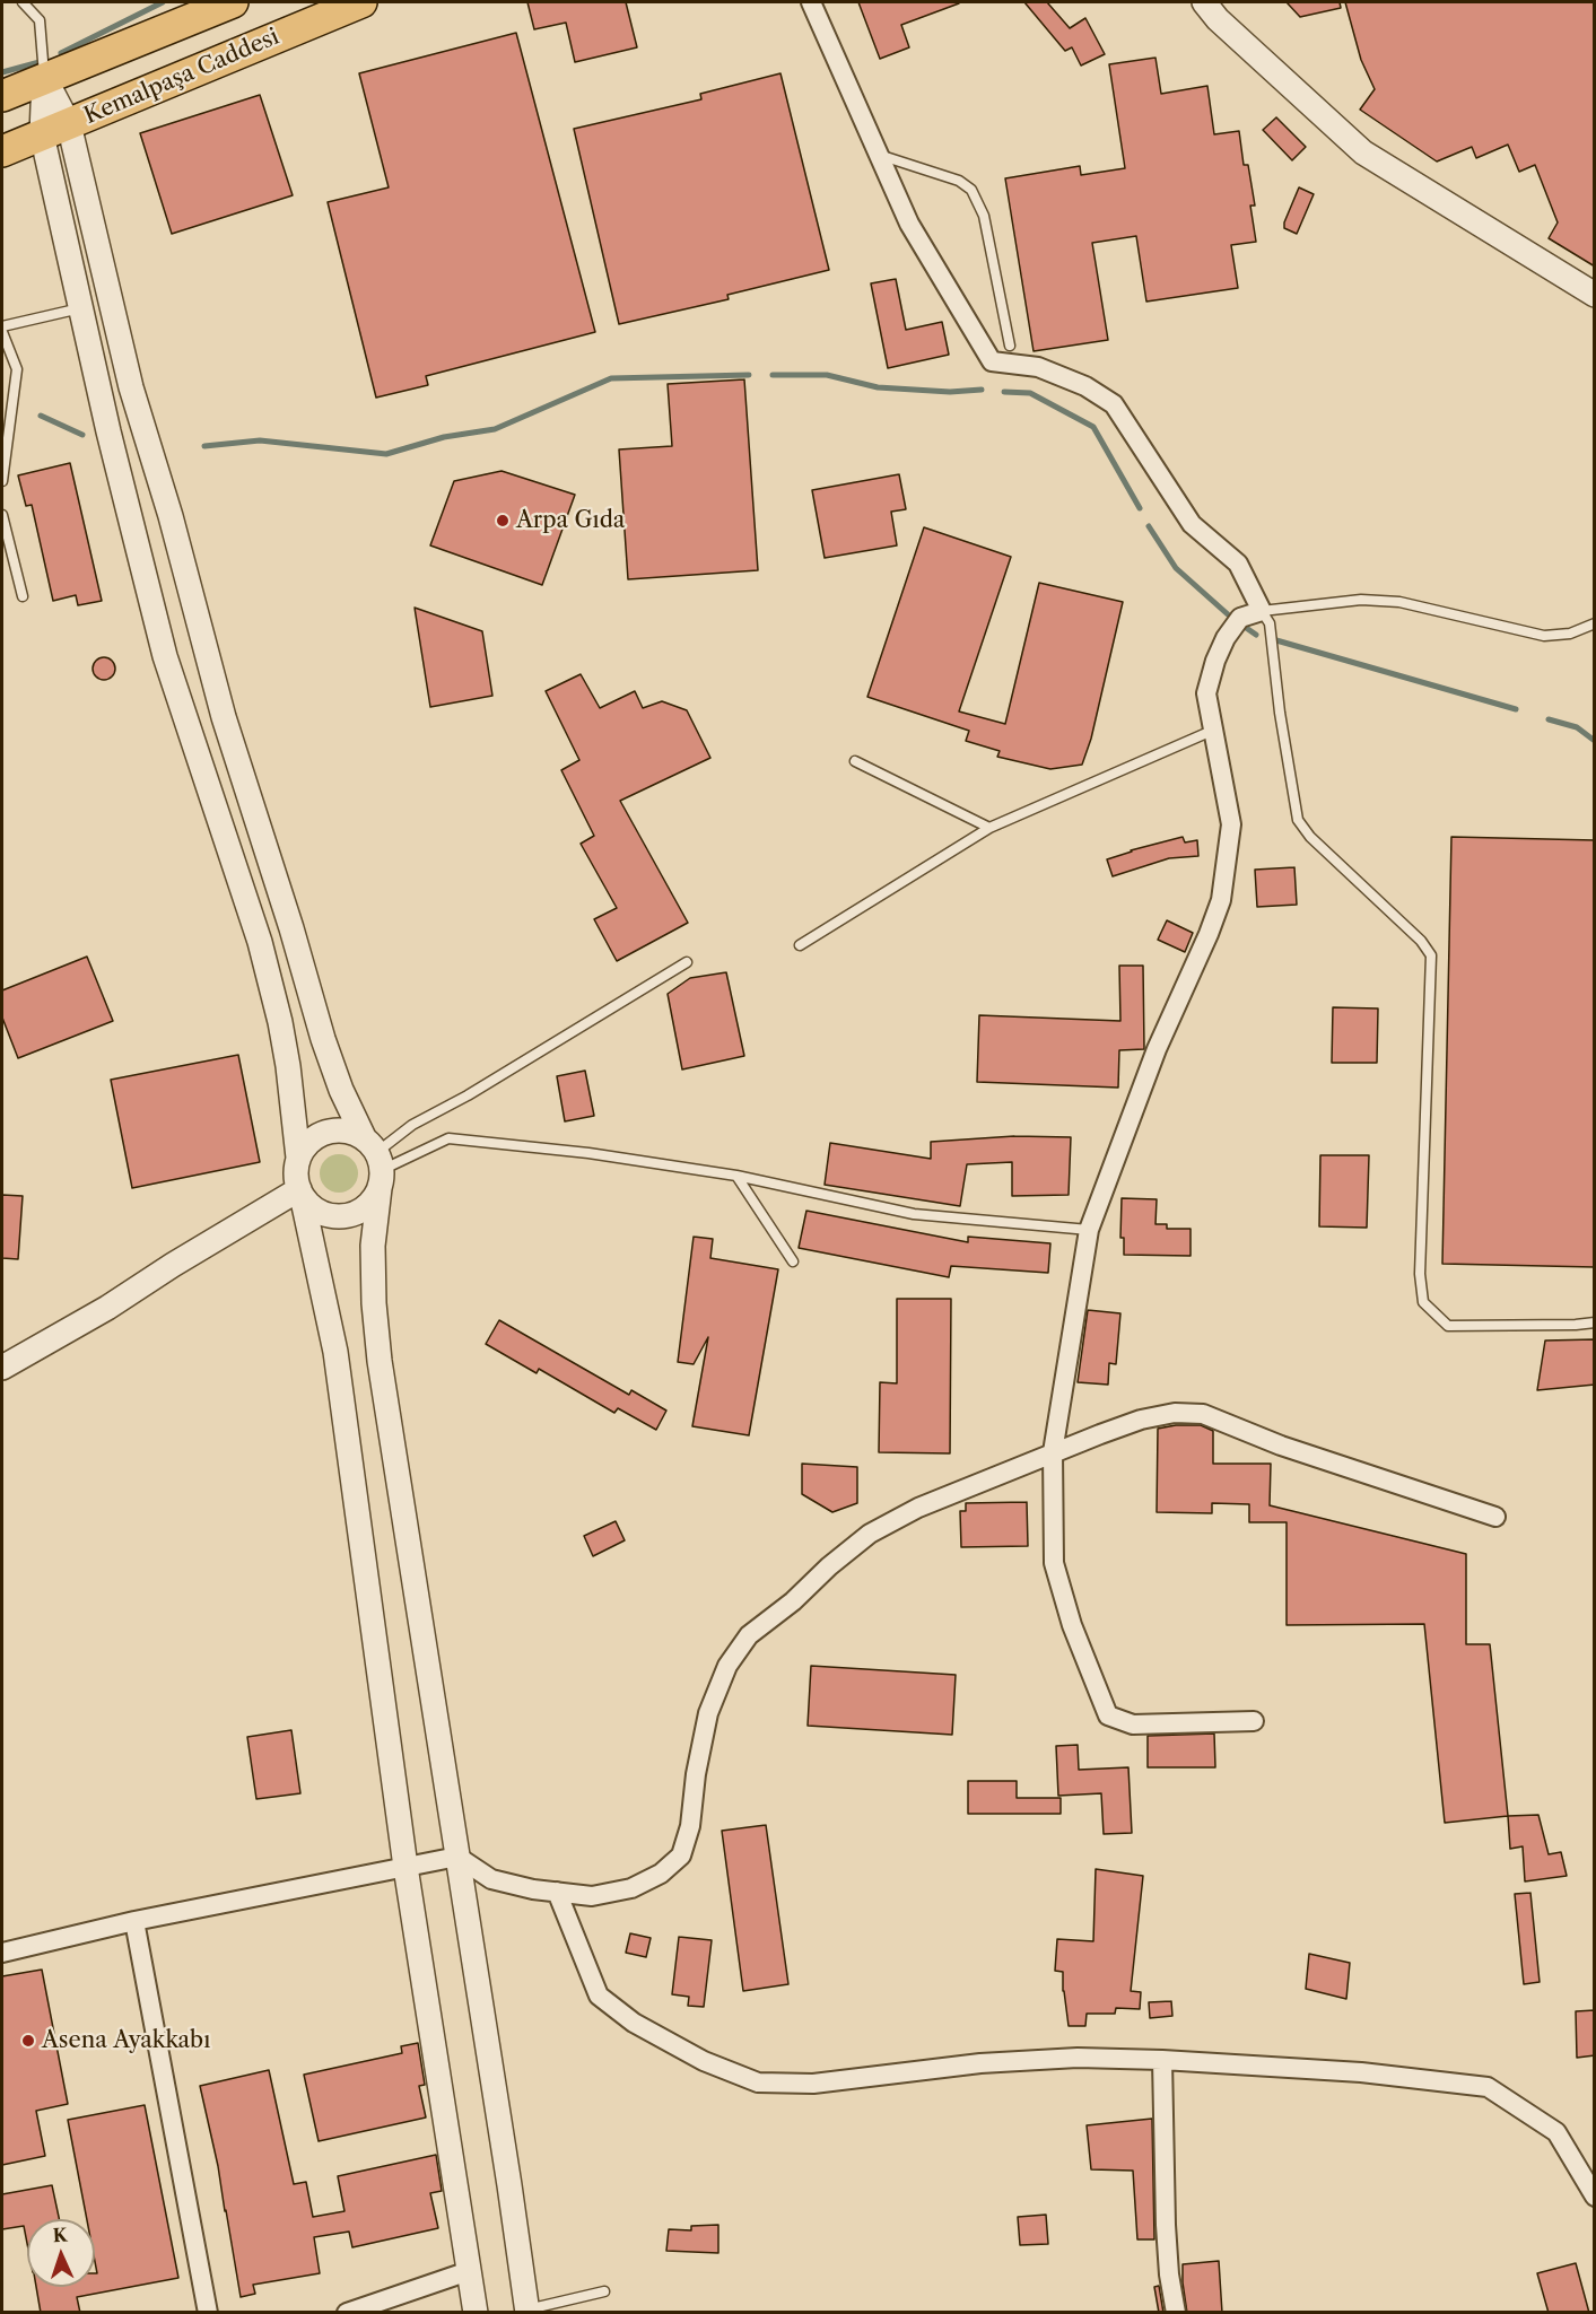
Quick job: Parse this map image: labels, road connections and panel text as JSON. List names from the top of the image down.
{
  "streets": {
    "main road": ["Kemalpaşa Caddesi"]
  },
  "places": ["Arpa Gıda", "Asena Ayakkabı"],
  "north": "top"
}
